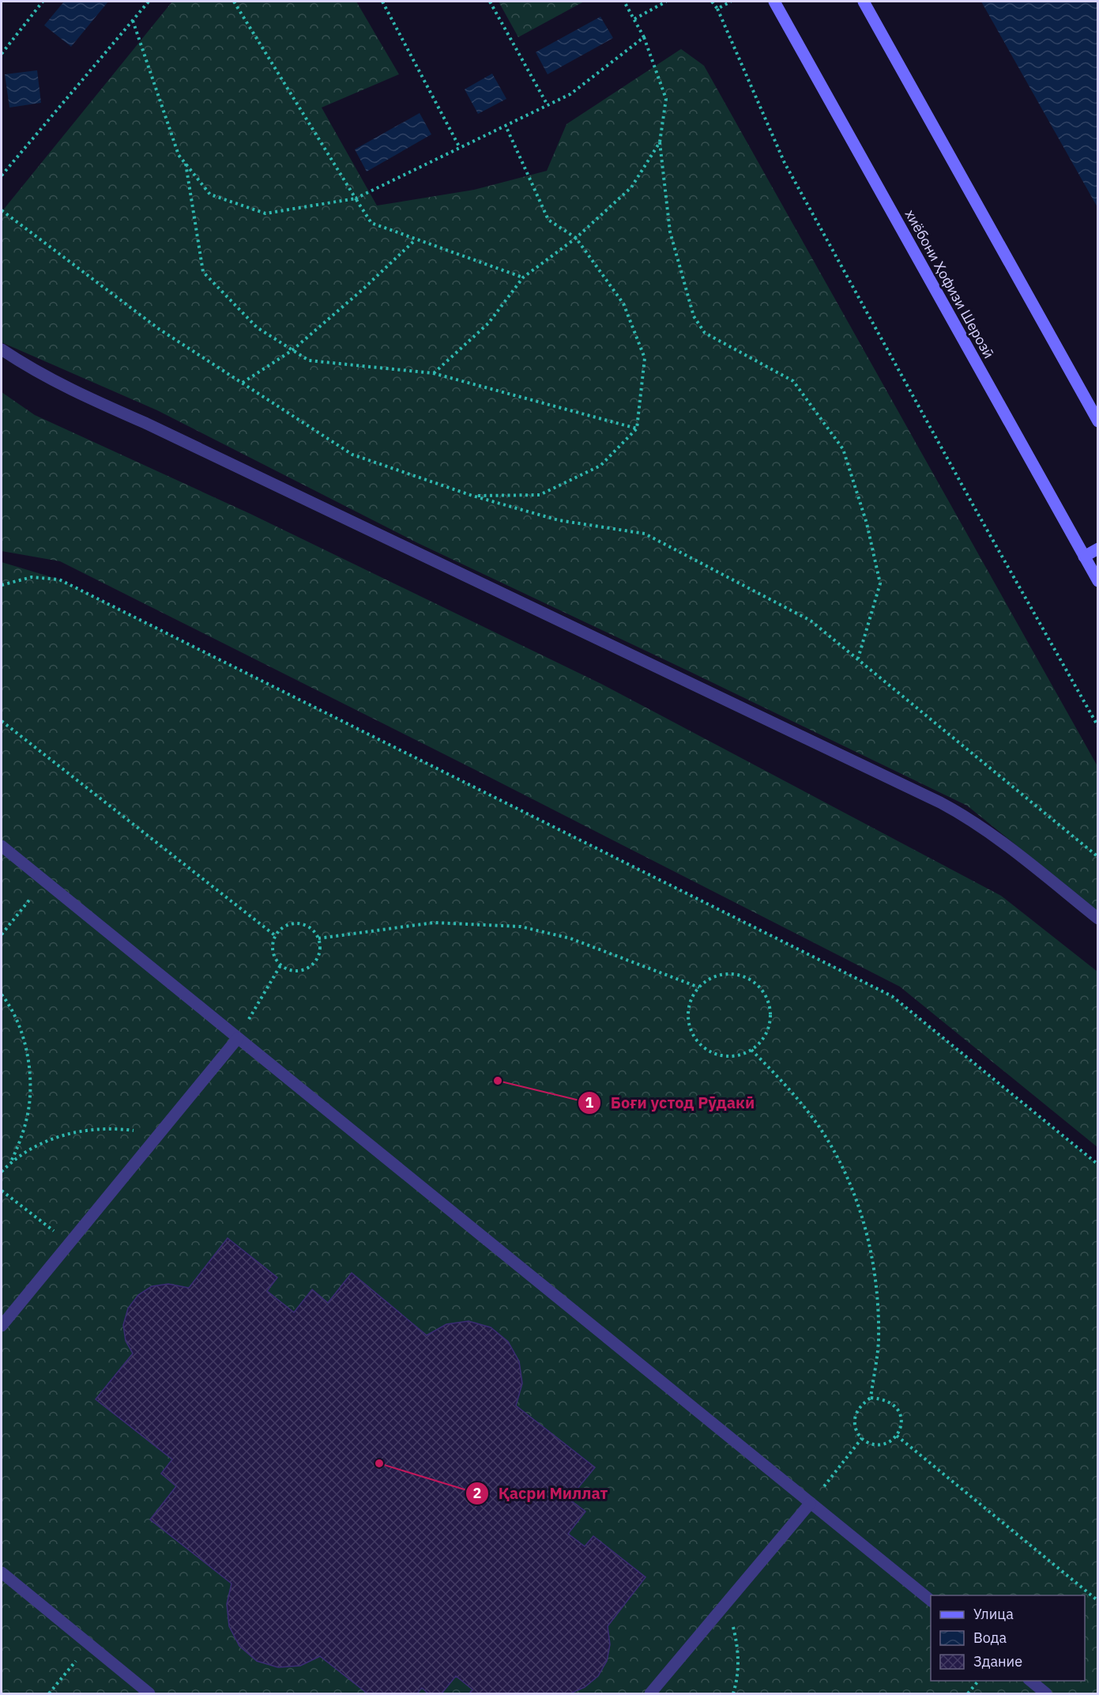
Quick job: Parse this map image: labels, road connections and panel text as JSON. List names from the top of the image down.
{
  "streets": {
    "main road": ["хиёбони Ҳофизи Шерозӣ"]
  },
  "places": ["Боғи устод Рӯдакӣ", "Қасри Миллат"],
  "legend": ["Улица", "Вода", "Здание"]
}
